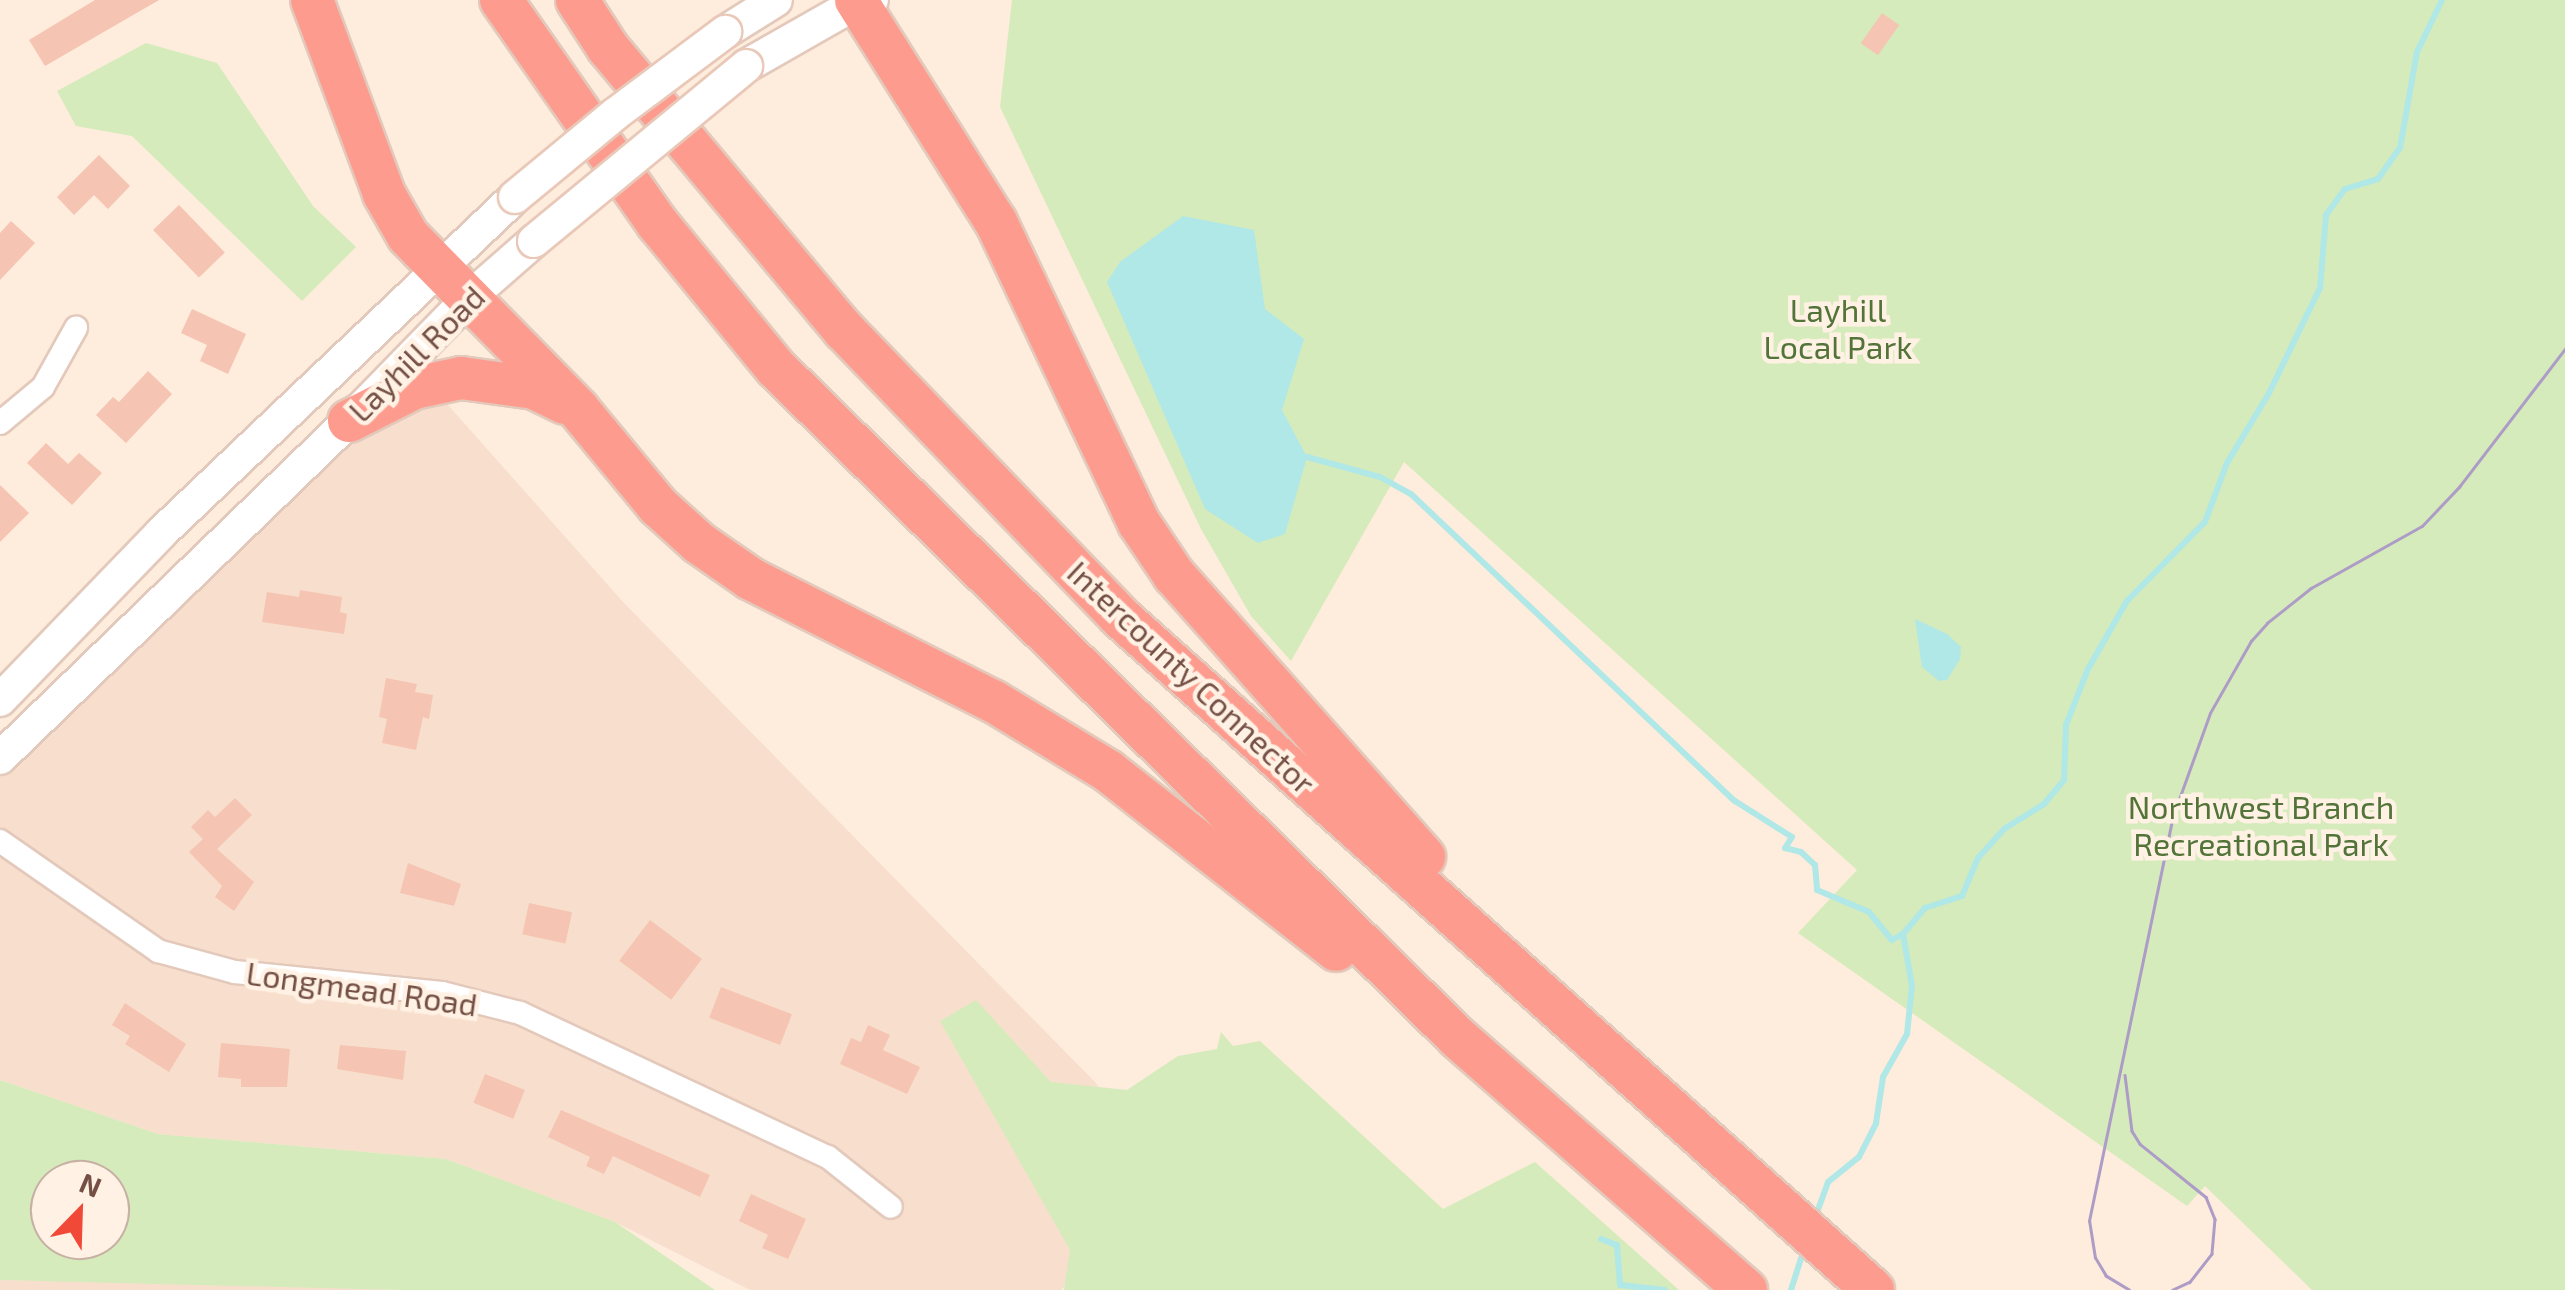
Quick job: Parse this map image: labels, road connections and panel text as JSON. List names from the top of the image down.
{
  "streets": {
    "highway": ["Intercounty Connector"],
    "main road": ["Layhill Road"],
    "street": ["Longmead Road"]
  },
  "parks": ["Layhill Local Park", "Northwest Branch Recreational Park"],
  "north": "top right"
}
